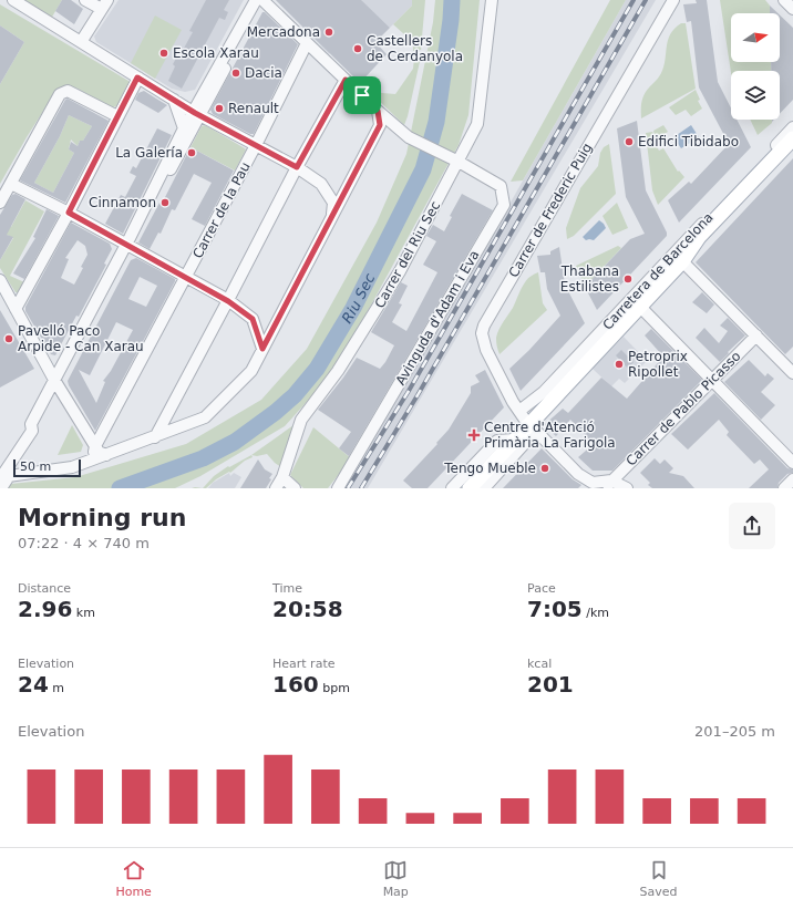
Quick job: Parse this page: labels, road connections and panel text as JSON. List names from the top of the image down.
{
  "streets": {
    "main road": ["Carretera de Barcelona"],
    "street": [
      "Carrer de la Pau",
      "Carrer de Frederic Puig",
      "Carrer del Riu Sec",
      "Avinguda d'Adam i Eva",
      "Carrer de Pablo Picasso"
    ]
  },
  "crossings": [
    ["Carrer de la Pau", "Avinguda d'Adam i Eva"],
    ["Carrer de Frederic Puig", "Carretera de Barcelona"],
    ["Carrer de Frederic Puig", "Carrer de Pablo Picasso"],
    ["Carrer del Riu Sec", "Avinguda d'Adam i Eva"]
  ],
  "water": ["Riu Sec"],
  "places": {
    "other": [
      "Mercadona",
      "Castellers de Cerdanyola",
      "Escola Xarau",
      "Dacia",
      "Renault",
      "Edifici Tibidabo",
      "La Galería",
      "Cinnamon",
      "Thabana Estilistes",
      "Pavelló Paco Arpide - Can Xarau",
      "Petroprix Ripollet",
      "Tengo Mueble"
    ],
    "health": ["Centre d'Atenció Primària La Farigola"]
  },
  "scale_bar": "50 m",
  "north": "right",
  "page": {
    "scale": "50 m",
    "heading": ["Morning run", "07:22 · 4 × 740 m"],
    "stats": [
      ["Distance", "2.96 km"],
      ["Time", "20:58"],
      ["Pace", "7:05 /km"],
      ["Elevation", "24 m"],
      ["Heart rate", "160 bpm"],
      ["kcal", "201"]
    ],
    "chart": ["Elevation", "201–205 m"],
    "tabs": ["Home", "Map", "Saved"]
  }
}
